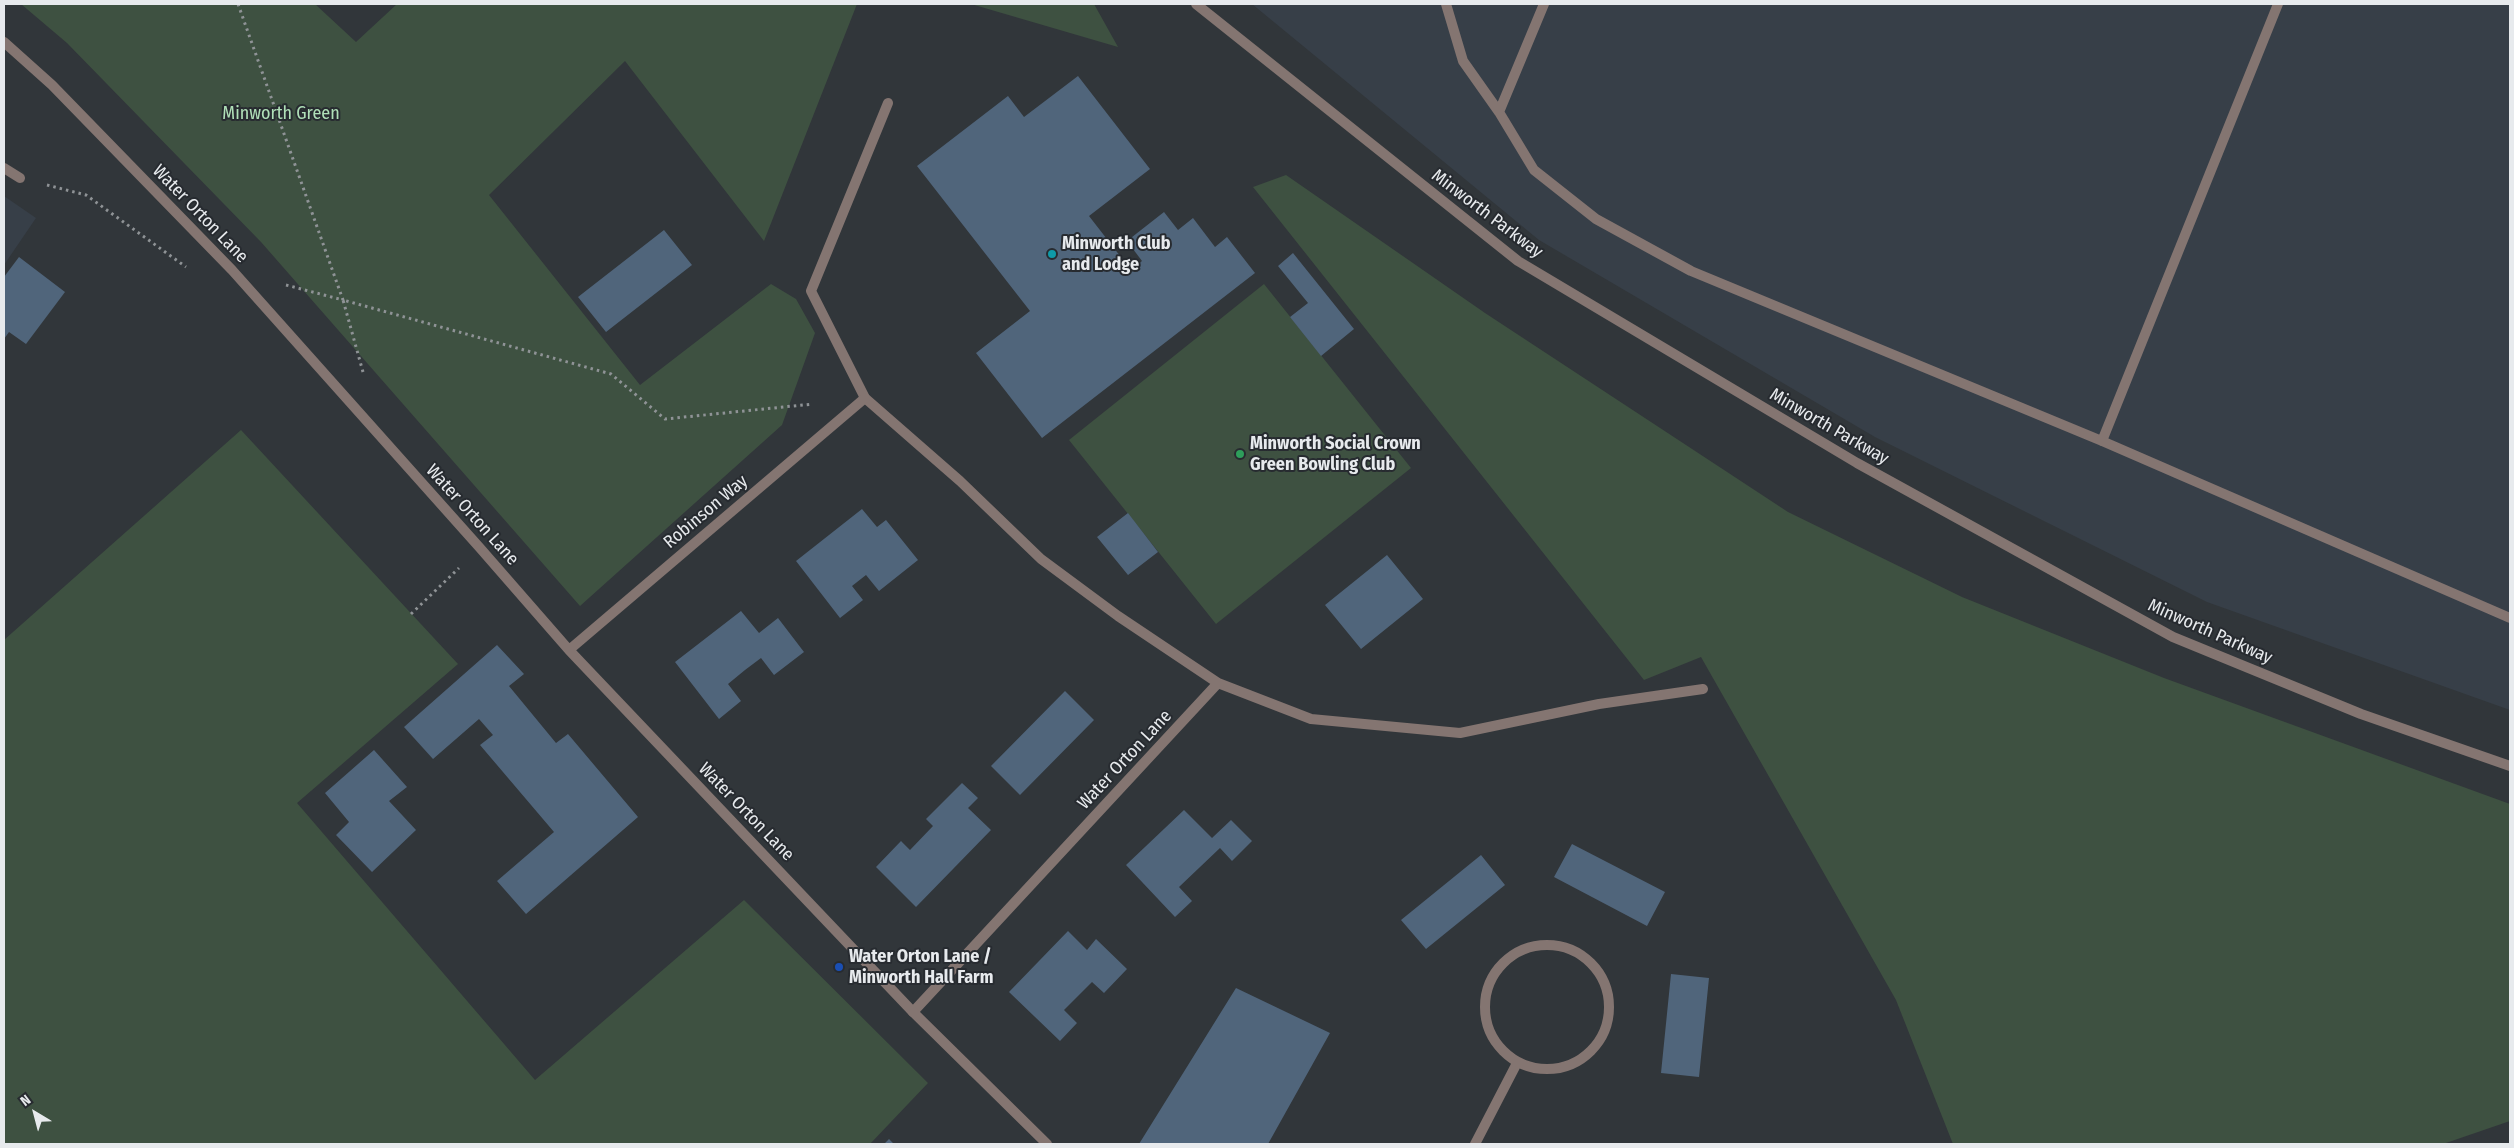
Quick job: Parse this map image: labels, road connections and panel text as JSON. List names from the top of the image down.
{
  "streets": {
    "street": ["Water Orton Lane", "Minworth Parkway", "Robinson Way"]
  },
  "crossings": [
    ["Water Orton Lane", "Robinson Way"]
  ],
  "parks": ["Minworth Green"],
  "places": ["Minworth Club and Lodge", "Minworth Social Crown Green Bowling Club", "Water Orton Lane / Minworth Hall Farm"],
  "north": "top left"
}
